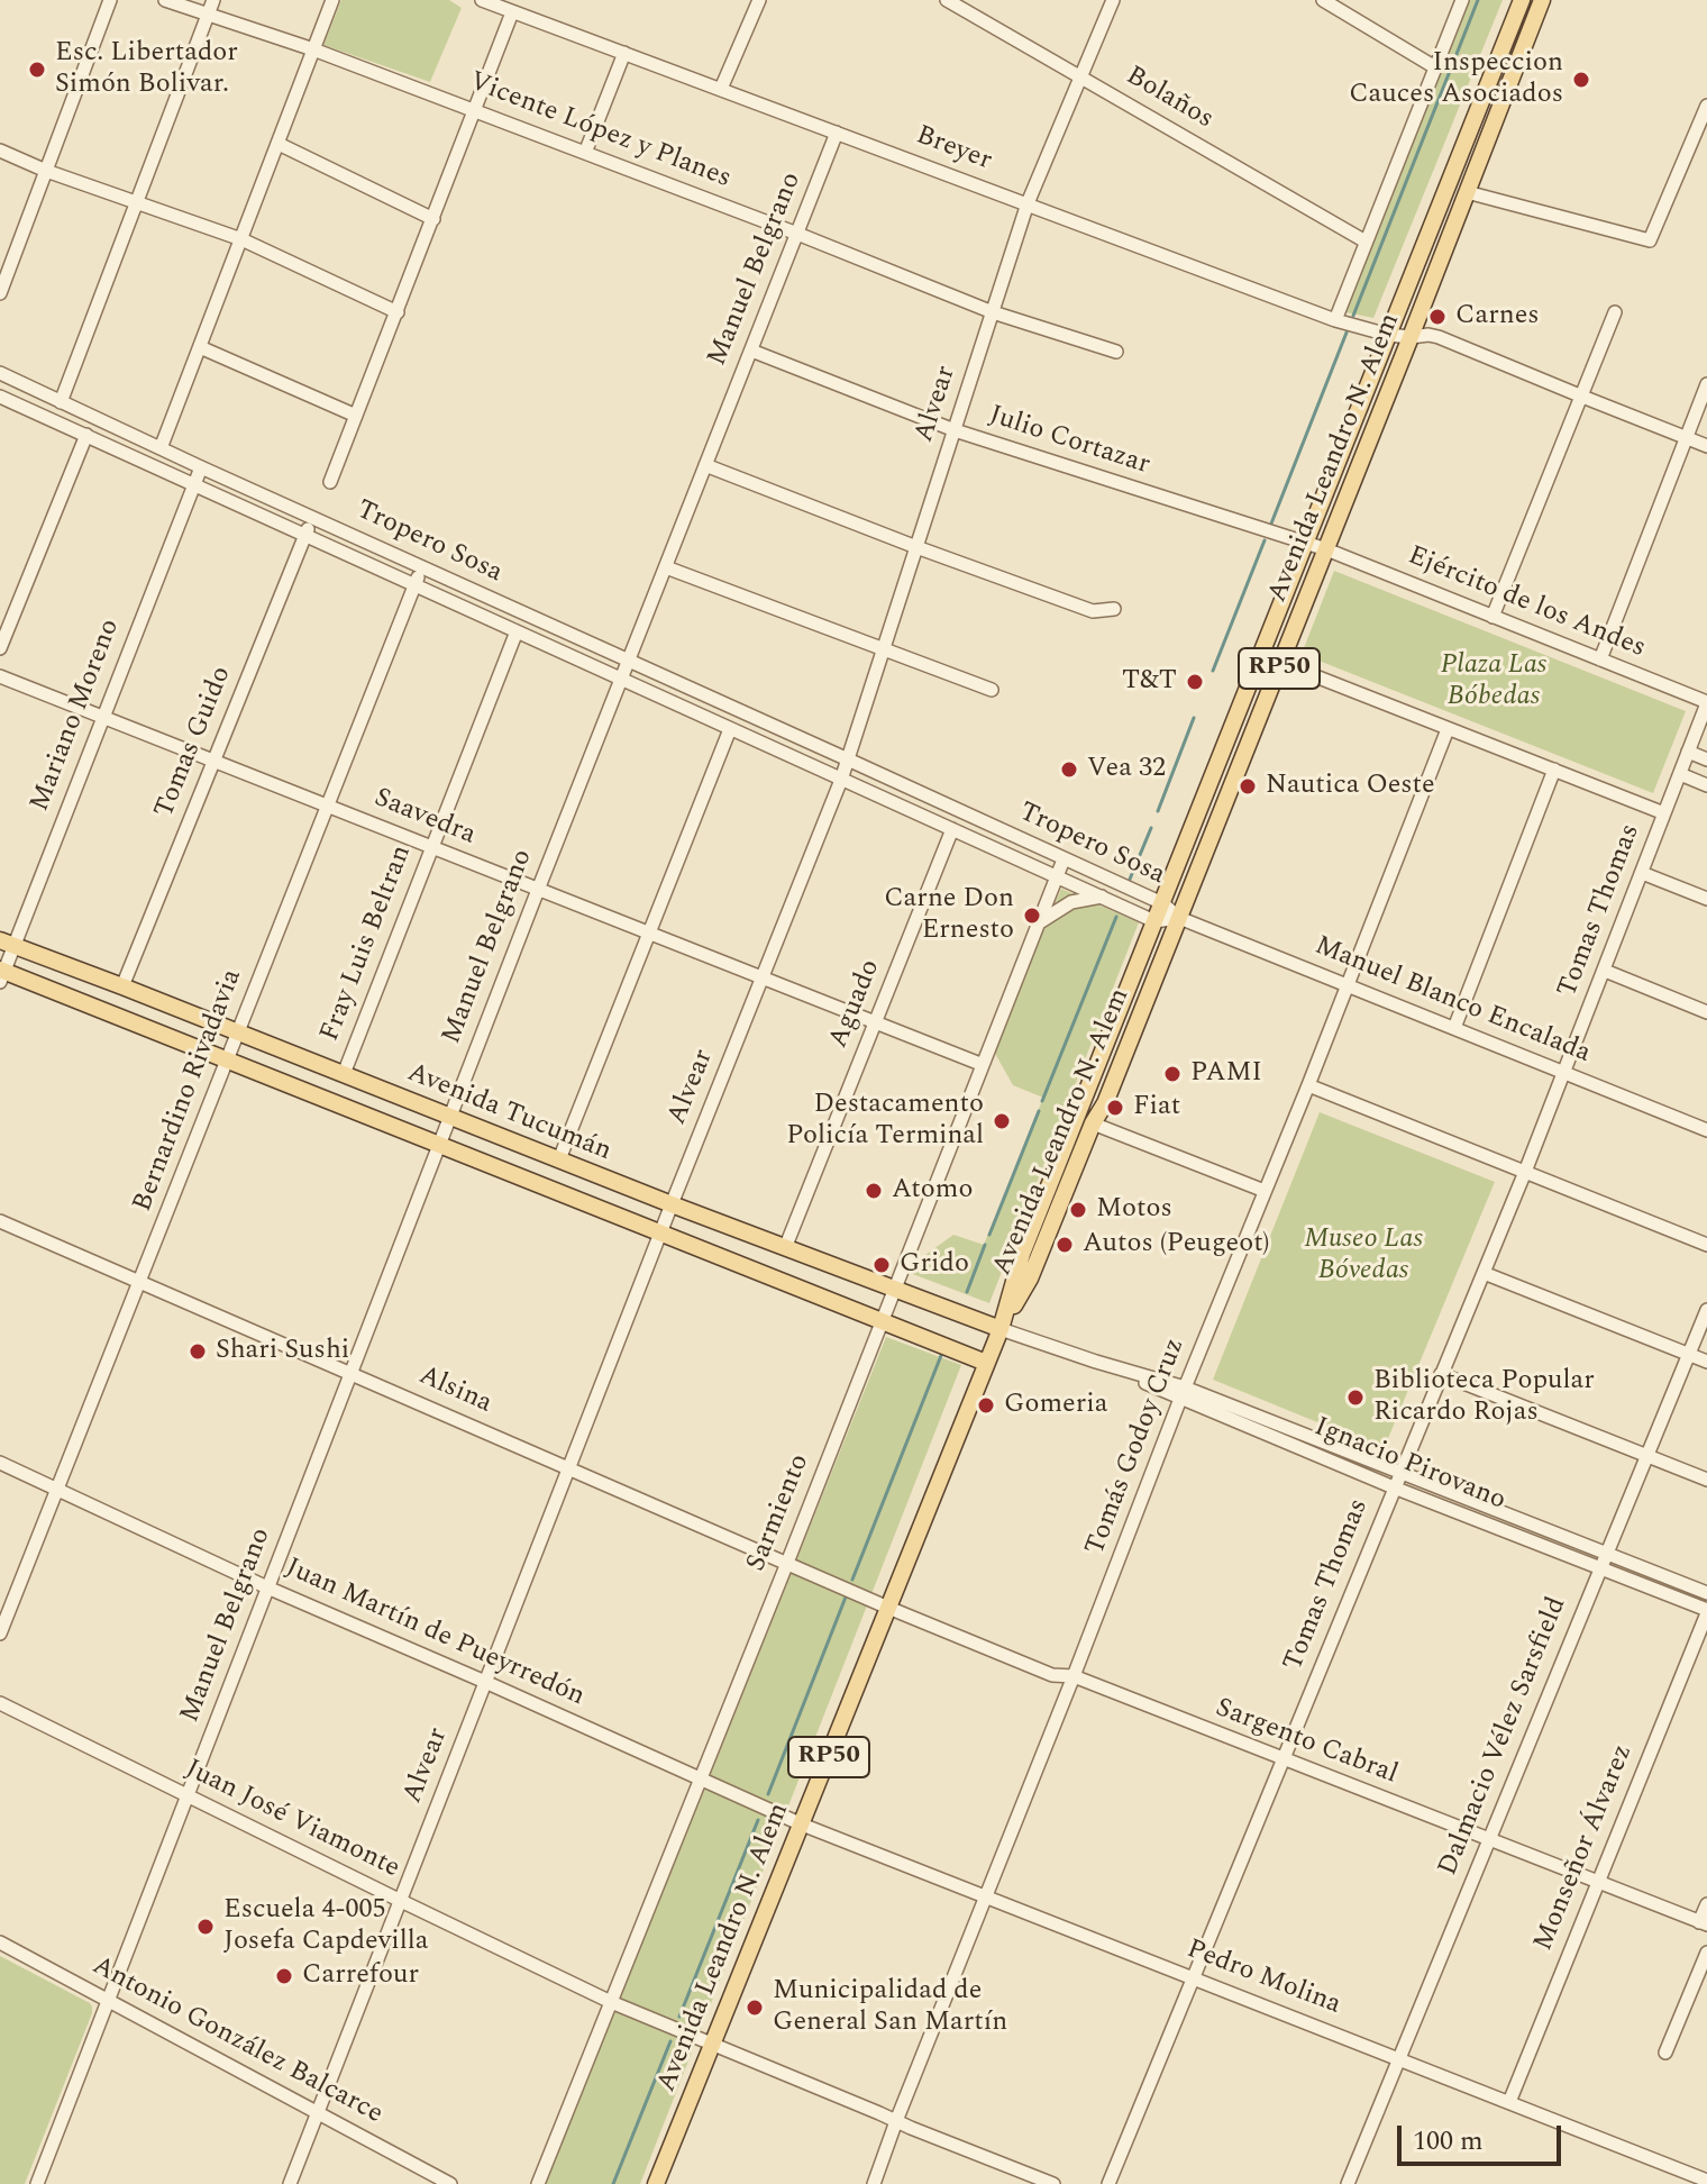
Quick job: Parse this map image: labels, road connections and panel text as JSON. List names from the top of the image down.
{
  "streets": {
    "main road": ["Avenida Leandro N. Alem", "RP50", "Avenida Tucumán"],
    "street": [
      "Bolaños",
      "Vicente López y Planes",
      "Breyer",
      "Manuel Belgrano",
      "Alvear",
      "Julio Cortazar",
      "Tropero Sosa",
      "Ejército de los Andes",
      "Mariano Moreno",
      "Tomas Guido",
      "Saavedra",
      "Tomas Thomas",
      "Fray Luis Beltran",
      "Manuel Blanco Encalada",
      "Aguado",
      "Bernardino Rivadavia",
      "Alsina",
      "Tomás Godoy Cruz",
      "Ignacio Pirovano",
      "Sarmiento",
      "Juan Martín de Pueyrredón",
      "Dalmacio Vélez Sarsfield",
      "Sargento Cabral",
      "Juan José Viamonte",
      "Monseñor Álvarez",
      "Pedro Molina",
      "Antonio González Balcarce"
    ]
  },
  "crossings": [
    ["Bolaños", "Alvear"],
    ["Vicente López y Planes", "Manuel Belgrano"],
    ["Vicente López y Planes", "Alvear"],
    ["Breyer", "Manuel Belgrano"],
    ["Breyer", "Alvear"],
    ["Breyer", "Avenida Leandro N. Alem"],
    ["Manuel Belgrano", "Julio Cortazar"],
    ["Manuel Belgrano", "Tropero Sosa"],
    ["Manuel Belgrano", "Saavedra"],
    ["Manuel Belgrano", "Avenida Tucumán"],
    ["Manuel Belgrano", "Alsina"],
    ["Manuel Belgrano", "Juan Martín de Pueyrredón"],
    ["Manuel Belgrano", "Juan José Viamonte"],
    ["Manuel Belgrano", "Antonio González Balcarce"],
    ["Alvear", "Julio Cortazar"],
    ["Alvear", "Tropero Sosa"],
    ["Alvear", "Saavedra"],
    ["Alvear", "Avenida Tucumán"],
    ["Alvear", "Alsina"],
    ["Alvear", "Juan Martín de Pueyrredón"],
    ["Alvear", "Juan José Viamonte"],
    ["Alvear", "Antonio González Balcarce"],
    ["Julio Cortazar", "Avenida Leandro N. Alem"],
    ["Julio Cortazar", "Ejército de los Andes"],
    ["Avenida Leandro N. Alem", "Tropero Sosa"],
    ["Avenida Leandro N. Alem", "Ejército de los Andes"],
    ["Avenida Leandro N. Alem", "Manuel Blanco Encalada"],
    ["Avenida Leandro N. Alem", "Avenida Tucumán"],
    ["Avenida Leandro N. Alem", "Alsina"],
    ["Avenida Leandro N. Alem", "Ignacio Pirovano"],
    ["Avenida Leandro N. Alem", "Juan Martín de Pueyrredón"],
    ["Avenida Leandro N. Alem", "Sargento Cabral"],
    ["Avenida Leandro N. Alem", "Juan José Viamonte"],
    ["Avenida Leandro N. Alem", "Pedro Molina"],
    ["Tropero Sosa", "Mariano Moreno"],
    ["Tropero Sosa", "Tomas Guido"],
    ["Tropero Sosa", "Fray Luis Beltran"],
    ["Tropero Sosa", "Manuel Blanco Encalada"],
    ["Tropero Sosa", "Aguado"],
    ["Tropero Sosa", "Bernardino Rivadavia"],
    ["Tropero Sosa", "Sarmiento"],
    ["Ejército de los Andes", "Tomas Thomas"],
    ["Mariano Moreno", "Saavedra"],
    ["Mariano Moreno", "Avenida Tucumán"],
    ["Tomas Guido", "Saavedra"],
    ["Tomas Guido", "Avenida Tucumán"],
    ["Saavedra", "Fray Luis Beltran"],
    ["Saavedra", "Aguado"],
    ["Saavedra", "Bernardino Rivadavia"],
    ["Saavedra", "Sarmiento"],
    ["Tomas Thomas", "Manuel Blanco Encalada"],
    ["Tomas Thomas", "Ignacio Pirovano"],
    ["Tomas Thomas", "Sargento Cabral"],
    ["Tomas Thomas", "Pedro Molina"],
    ["Fray Luis Beltran", "Avenida Tucumán"],
    ["Manuel Blanco Encalada", "Tomás Godoy Cruz"],
    ["Aguado", "Avenida Tucumán"],
    ["Bernardino Rivadavia", "Avenida Tucumán"],
    ["Bernardino Rivadavia", "Alsina"],
    ["Bernardino Rivadavia", "Juan Martín de Pueyrredón"],
    ["Avenida Tucumán", "Ignacio Pirovano"],
    ["Avenida Tucumán", "Sarmiento"],
    ["Alsina", "Sarmiento"],
    ["Alsina", "Sargento Cabral"],
    ["Tomás Godoy Cruz", "Ignacio Pirovano"],
    ["Tomás Godoy Cruz", "Sargento Cabral"],
    ["Tomás Godoy Cruz", "Juan José Viamonte"],
    ["Tomás Godoy Cruz", "Pedro Molina"],
    ["Ignacio Pirovano", "Dalmacio Vélez Sarsfield"],
    ["Ignacio Pirovano", "Monseñor Álvarez"],
    ["Sarmiento", "Juan Martín de Pueyrredón"],
    ["Sarmiento", "Juan José Viamonte"],
    ["Juan Martín de Pueyrredón", "Pedro Molina"],
    ["Dalmacio Vélez Sarsfield", "Sargento Cabral"],
    ["Dalmacio Vélez Sarsfield", "Pedro Molina"],
    ["Sargento Cabral", "Monseñor Álvarez"],
    ["Monseñor Álvarez", "Pedro Molina"]
  ],
  "parks": ["Plaza Las Bóbedas", "Museo Las Bóvedas"],
  "places": [
    "Esc. Libertador Simón Bolivar.",
    "Inspeccion Cauces Asociados",
    "Carnes",
    "T&T",
    "Vea 32",
    "Nautica Oeste",
    "Carne Don Ernesto",
    "PAMI",
    "Fiat",
    "Destacamento Policía Terminal",
    "Atomo",
    "Motos",
    "Autos (Peugeot)",
    "Grido",
    "Shari Sushi",
    "Biblioteca Popular Ricardo Rojas",
    "Gomeria",
    "Escuela 4-005 Josefa Capdevilla",
    "Carrefour",
    "Municipalidad de General San Martín"
  ],
  "scale_bar": "100 m"
}
